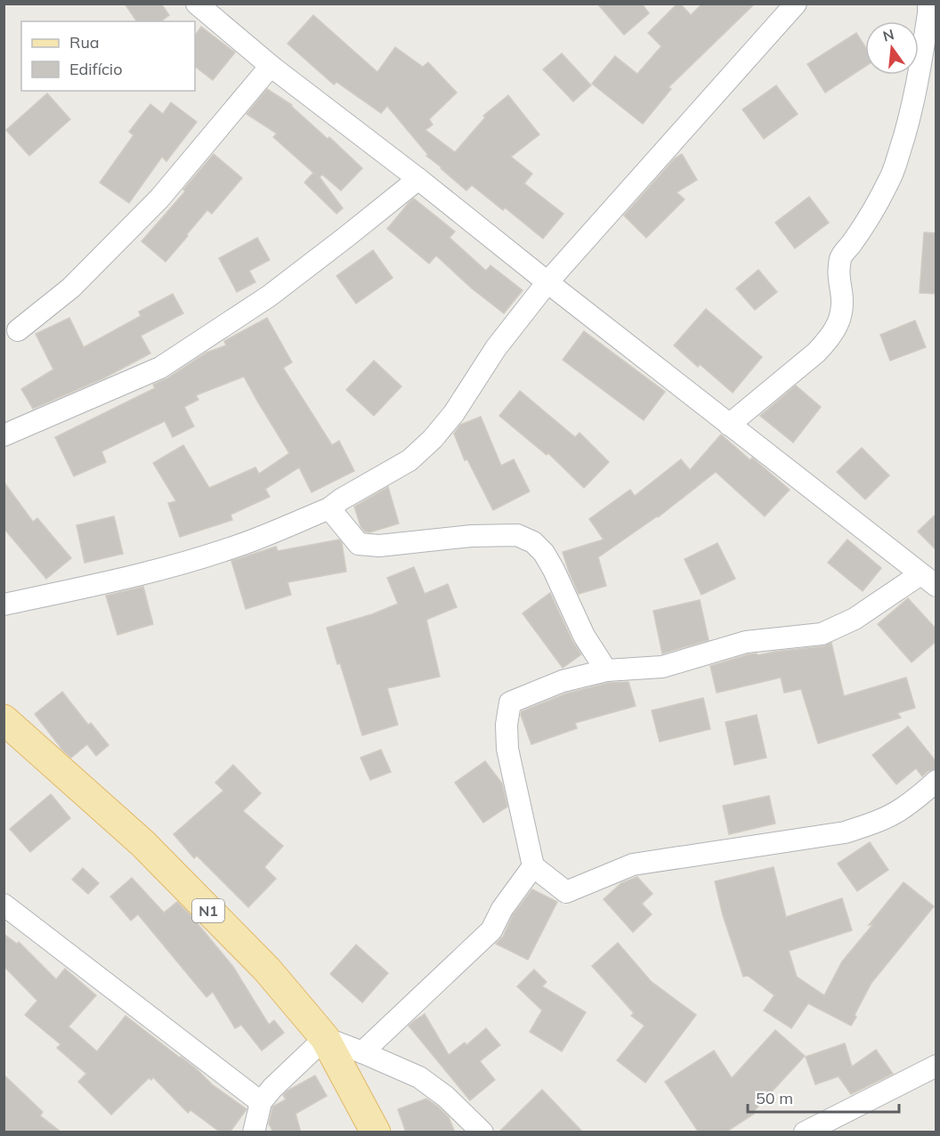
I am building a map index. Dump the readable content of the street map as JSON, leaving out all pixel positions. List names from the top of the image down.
{
  "streets": {
    "main road": ["N1"]
  },
  "legend": ["Rua", "Edifício"],
  "scale_bar": "50 m",
  "north": "top"
}
